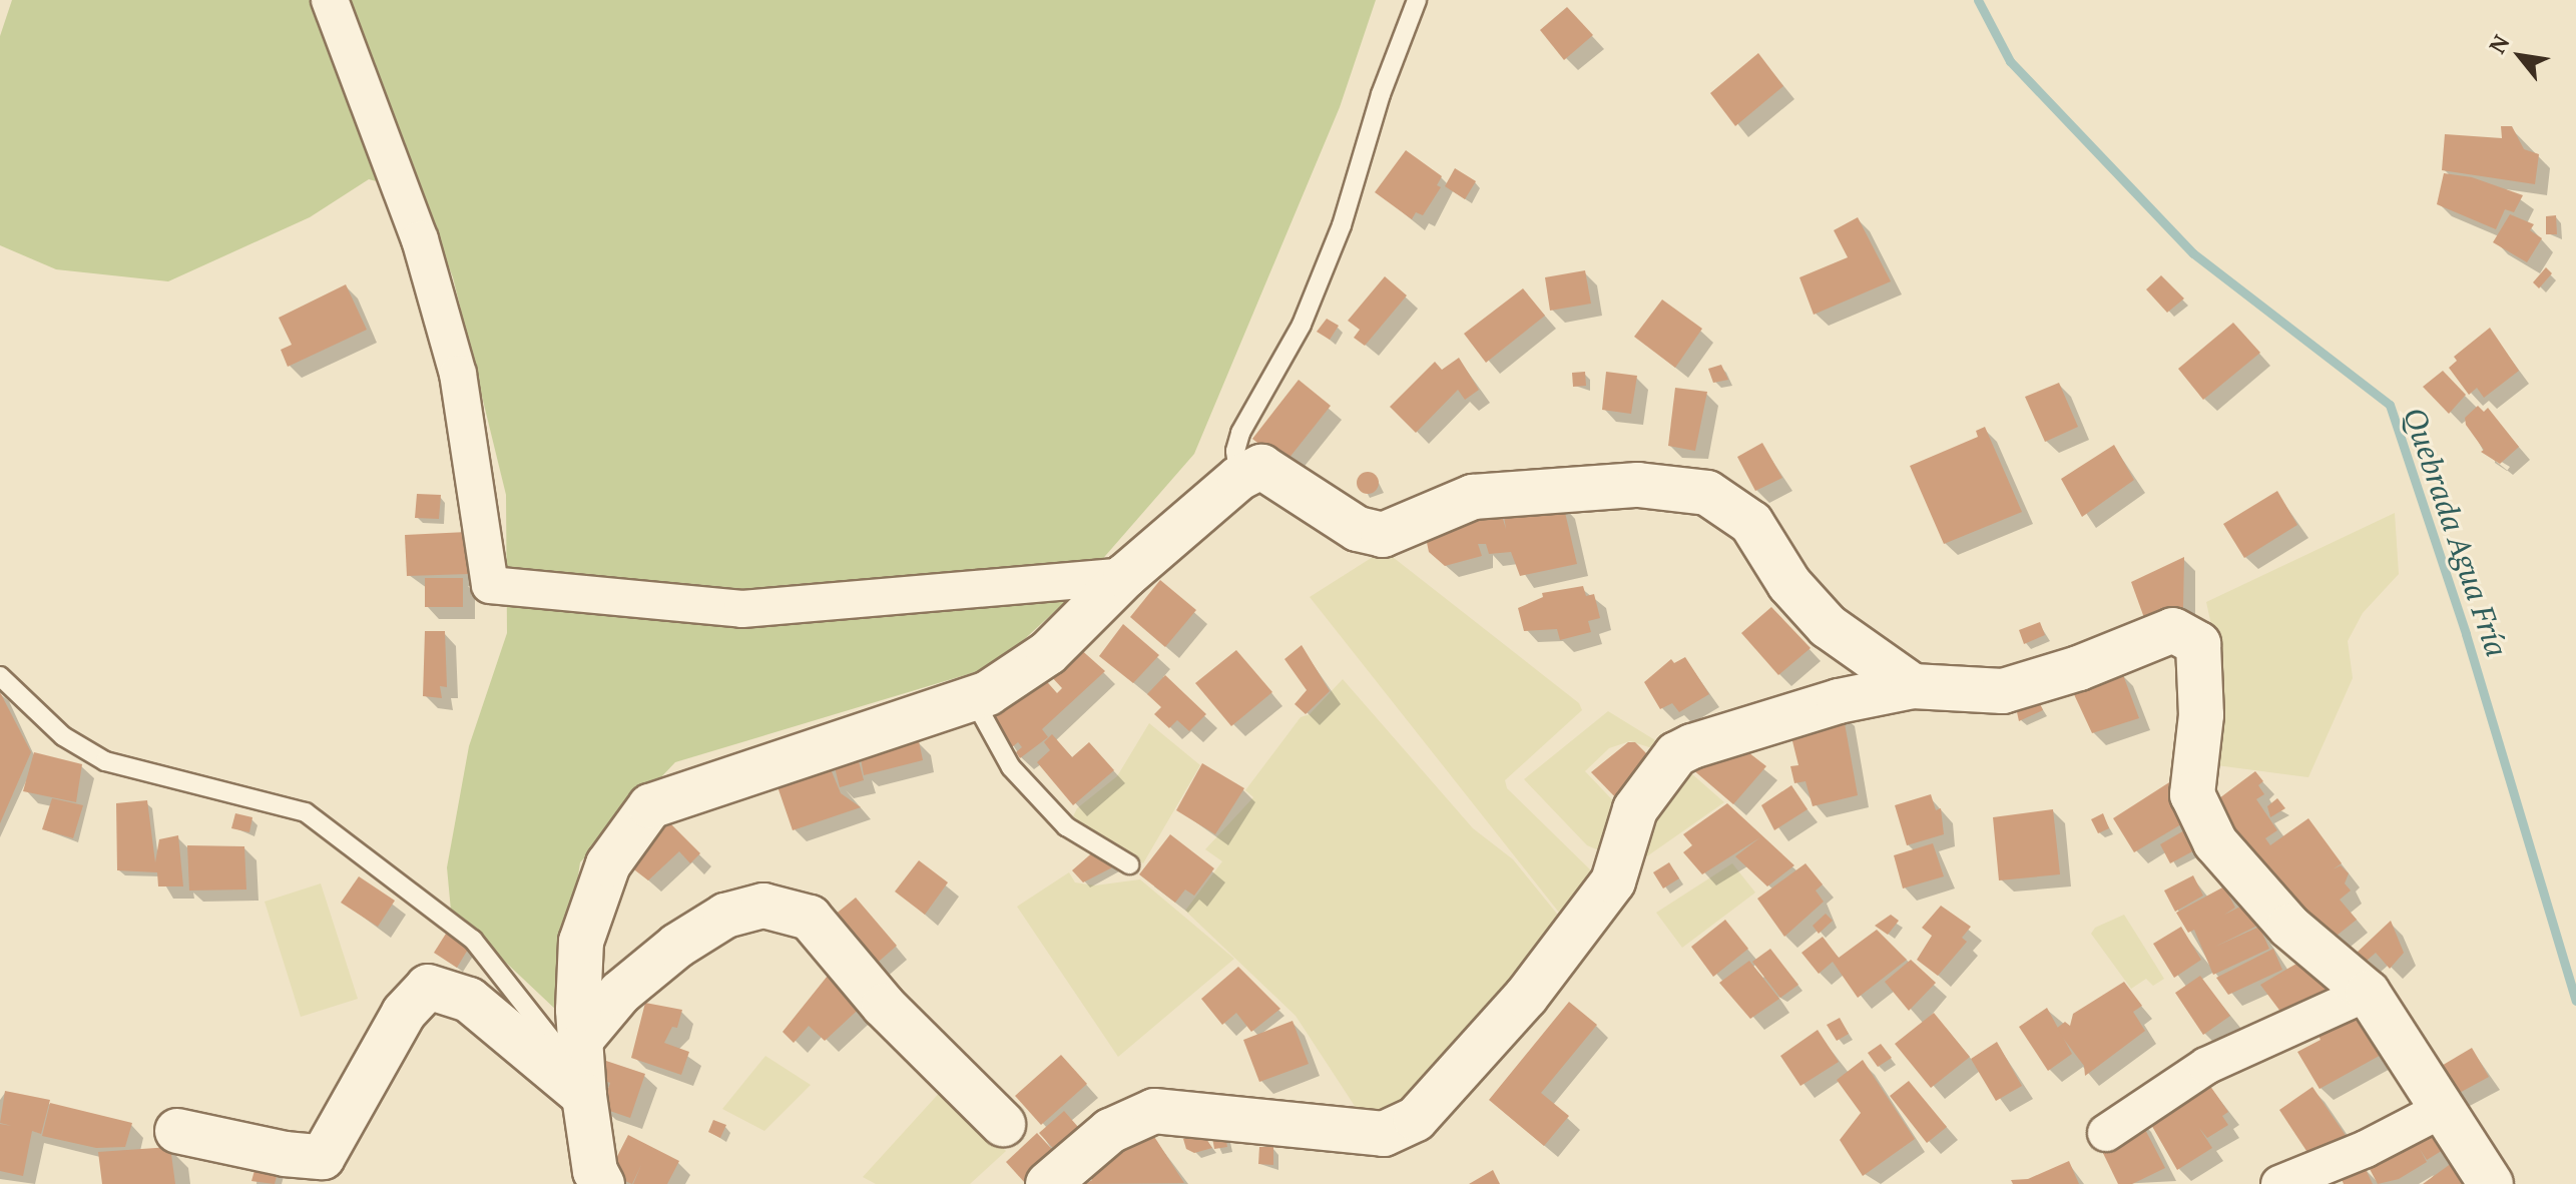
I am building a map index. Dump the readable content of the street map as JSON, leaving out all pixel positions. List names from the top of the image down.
{
  "water": ["Quebrada Agua Fría"],
  "north": "top left"
}
